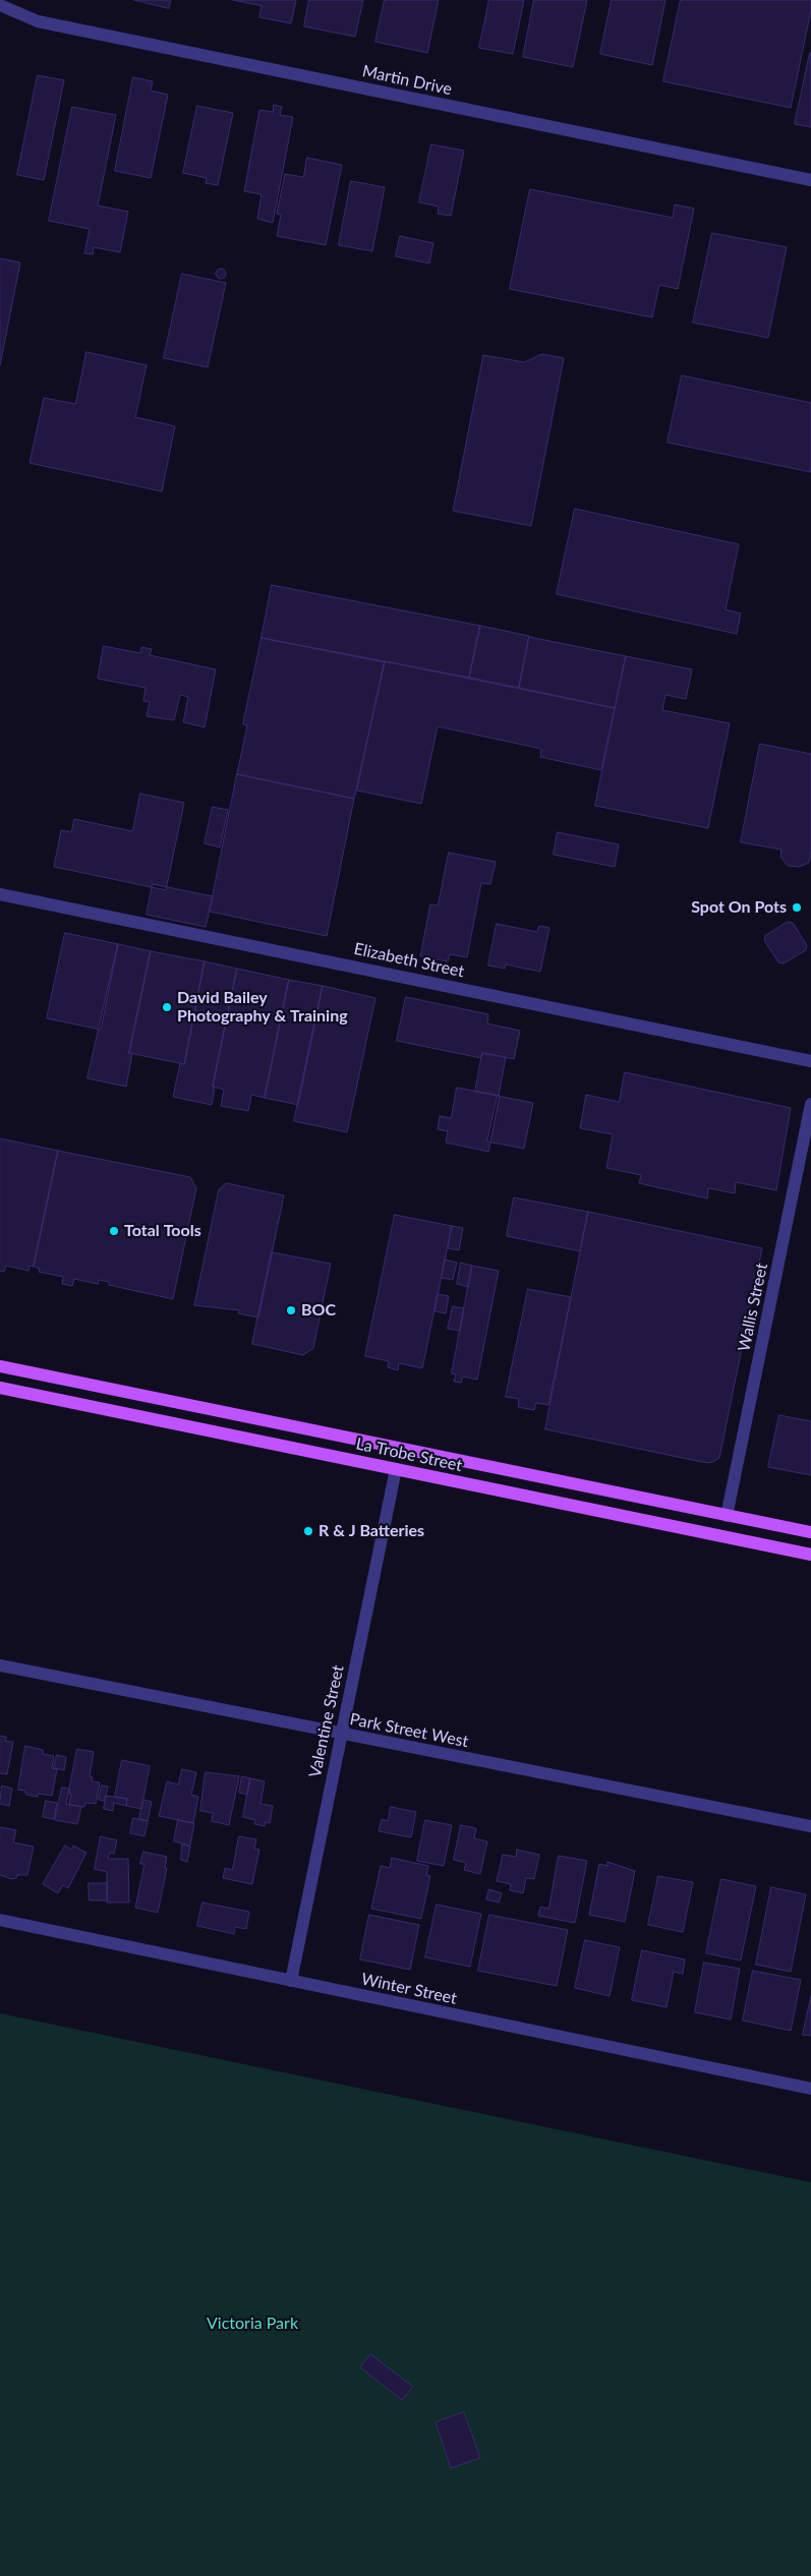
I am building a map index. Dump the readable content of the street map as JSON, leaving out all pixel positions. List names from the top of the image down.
{
  "streets": {
    "main road": ["La Trobe Street"],
    "street": [
      "Martin Drive",
      "Elizabeth Street",
      "Wallis Street",
      "Valentine Street",
      "Park Street West",
      "Winter Street"
    ]
  },
  "crossings": [
    ["Wallis Street", "La Trobe Street"],
    ["La Trobe Street", "Valentine Street"],
    ["Valentine Street", "Park Street West"],
    ["Valentine Street", "Winter Street"]
  ],
  "parks": ["Victoria Park"],
  "places": [
    "Spot On Pots",
    "David Bailey Photography & Training",
    "Total Tools",
    "BOC",
    "R & J Batteries"
  ]
}
